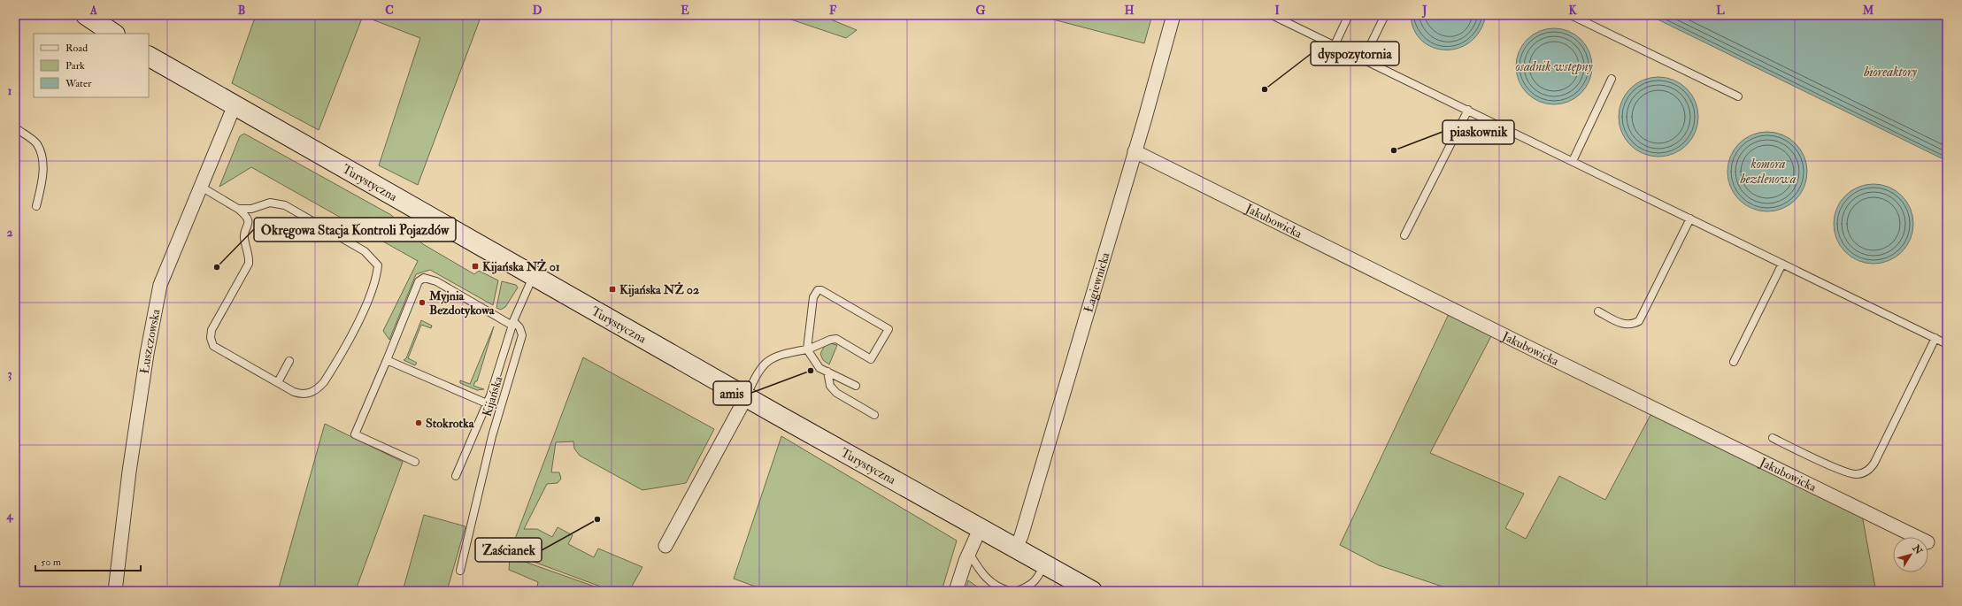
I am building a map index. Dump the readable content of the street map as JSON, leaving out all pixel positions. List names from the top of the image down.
{
  "streets": {
    "main road": ["Turystyczna"],
    "street": ["Jakubowicka", "Łagiewnicka", "Łuszczowska"],
    "lane": ["Kijańska"]
  },
  "crossings": [
    ["Turystyczna", "Łagiewnicka"],
    ["Turystyczna", "Łuszczowska"],
    ["Jakubowicka", "Łagiewnicka"]
  ],
  "water": ["osadnik wstępny", "bioreaktory", "komora beztlenowa"],
  "places": {
    "other": [
      "dyspozytornia",
      "piaskownik",
      "Okręgowa Stacja Kontroli Pojazdów",
      "Myjnia Bezdotykowa",
      "amis",
      "Stokrotka",
      "Zaścianek"
    ],
    "transit": ["Kijańska NŻ 01", "Kijańska NŻ 02"]
  },
  "legend": ["Road", "Park", "Water"],
  "scale_bar": "50 m",
  "north": "top right",
  "grid": {
    "columns": [
      "A",
      "B",
      "C",
      "D",
      "E",
      "F",
      "G",
      "H",
      "I",
      "J",
      "K",
      "L",
      "M"
    ],
    "rows": [
      "1",
      "2",
      "3",
      "4"
    ]
  }
}
